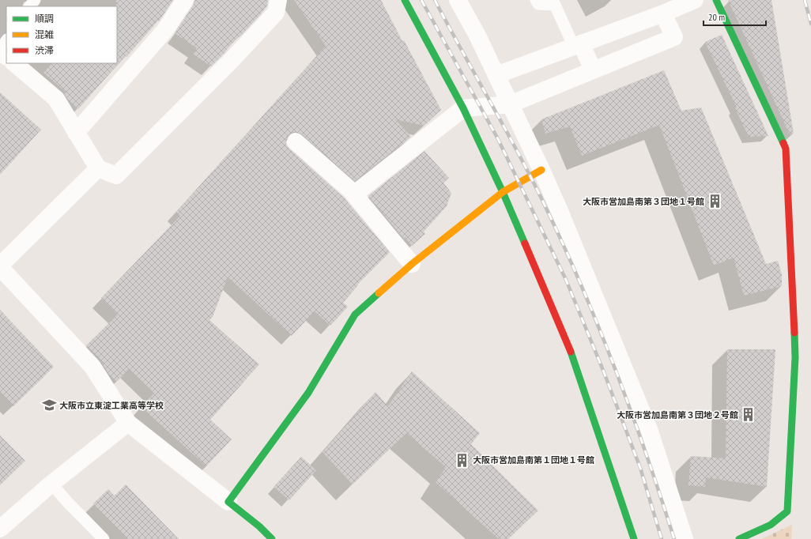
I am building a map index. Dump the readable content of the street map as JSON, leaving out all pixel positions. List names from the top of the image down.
{
  "places": {
    "building": ["大阪市営加島南第３団地１号館", "大阪市営加島南第３団地２号館", "大阪市営加島南第１団地１号館"],
    "school or university": ["大阪市立東淀工業高等学校"]
  },
  "legend": ["順調", "混雑", "渋滞"],
  "scale_bar": "20 m"
}
